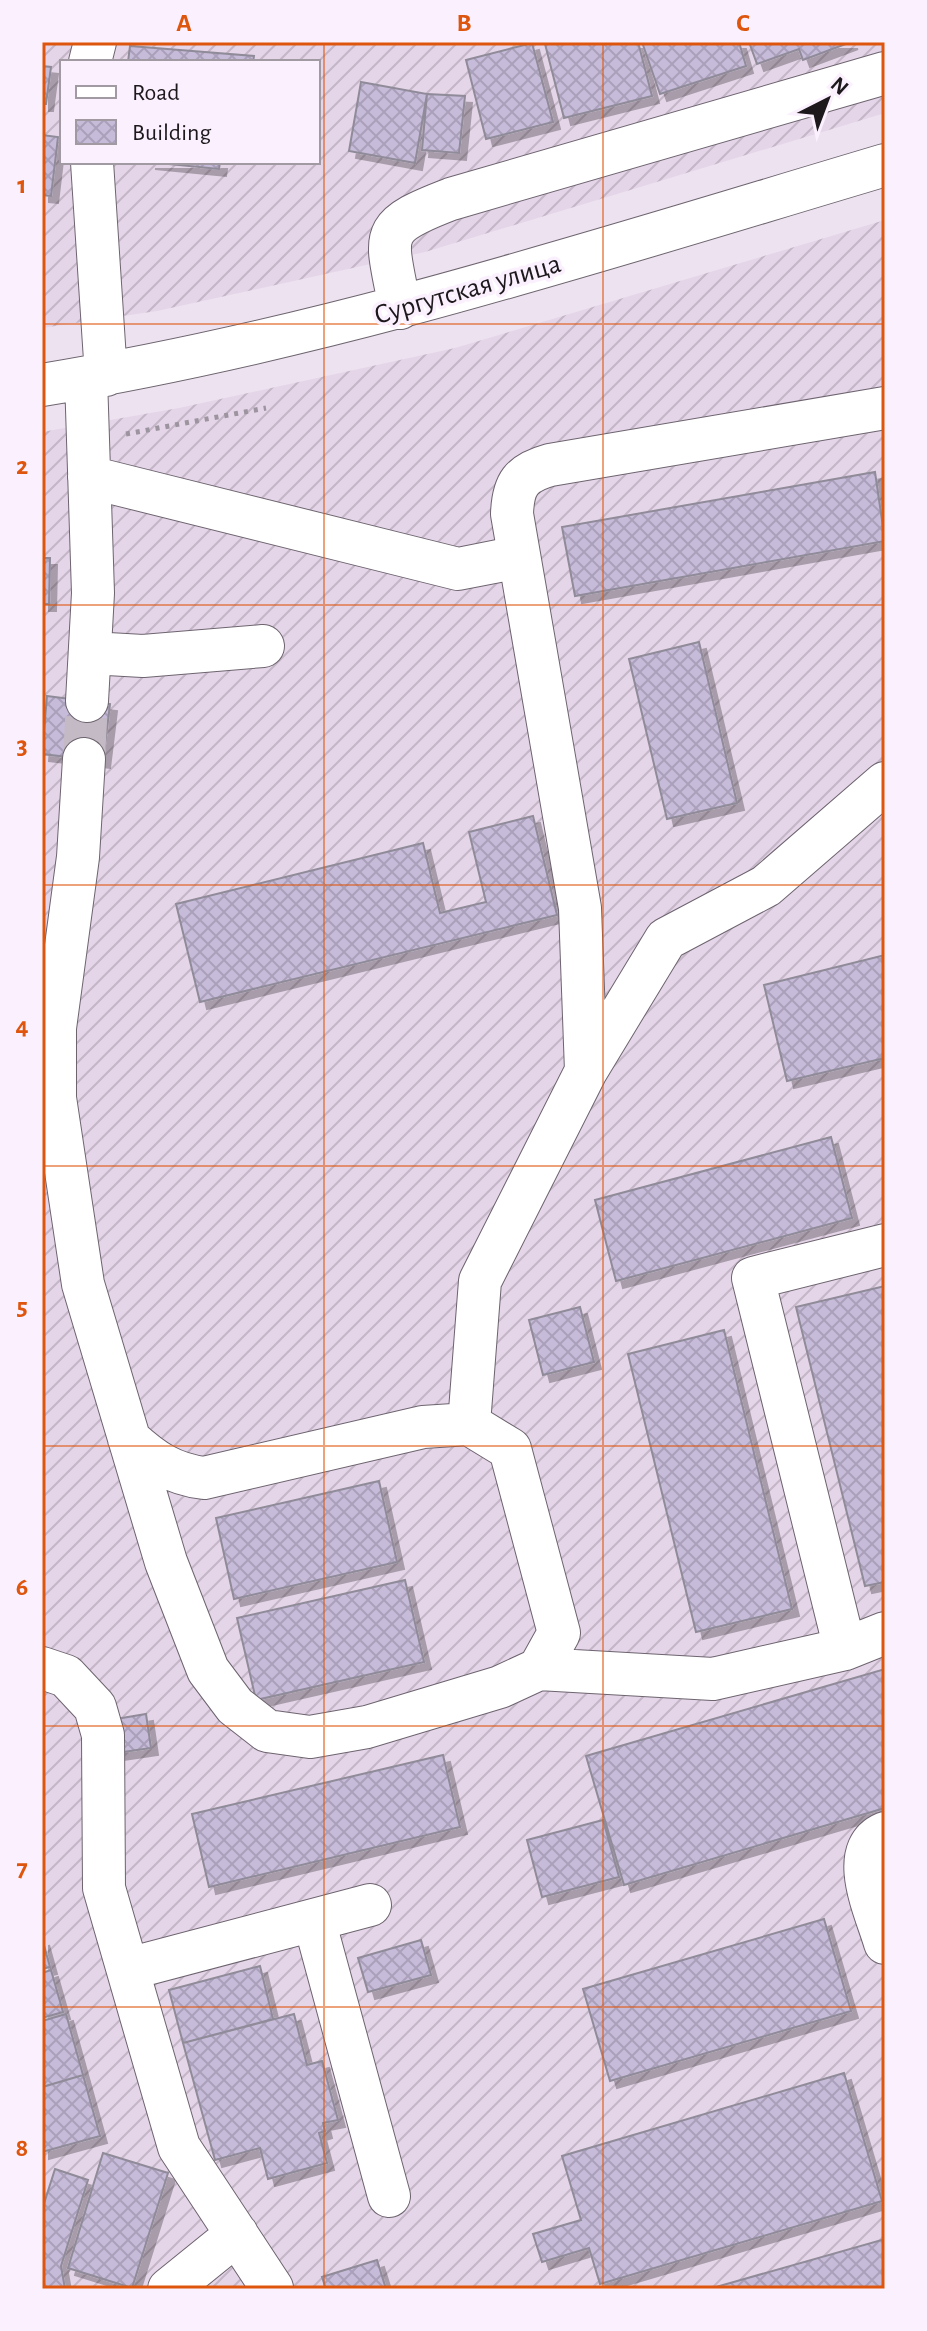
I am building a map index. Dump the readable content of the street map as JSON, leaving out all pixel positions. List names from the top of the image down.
{
  "streets": {
    "street": ["Сургутская улица"]
  },
  "legend": ["Road", "Building"],
  "north": "top right",
  "grid": {
    "columns": ["A", "B", "C"],
    "rows": [
      "1",
      "2",
      "3",
      "4",
      "5",
      "6",
      "7",
      "8"
    ]
  }
}
